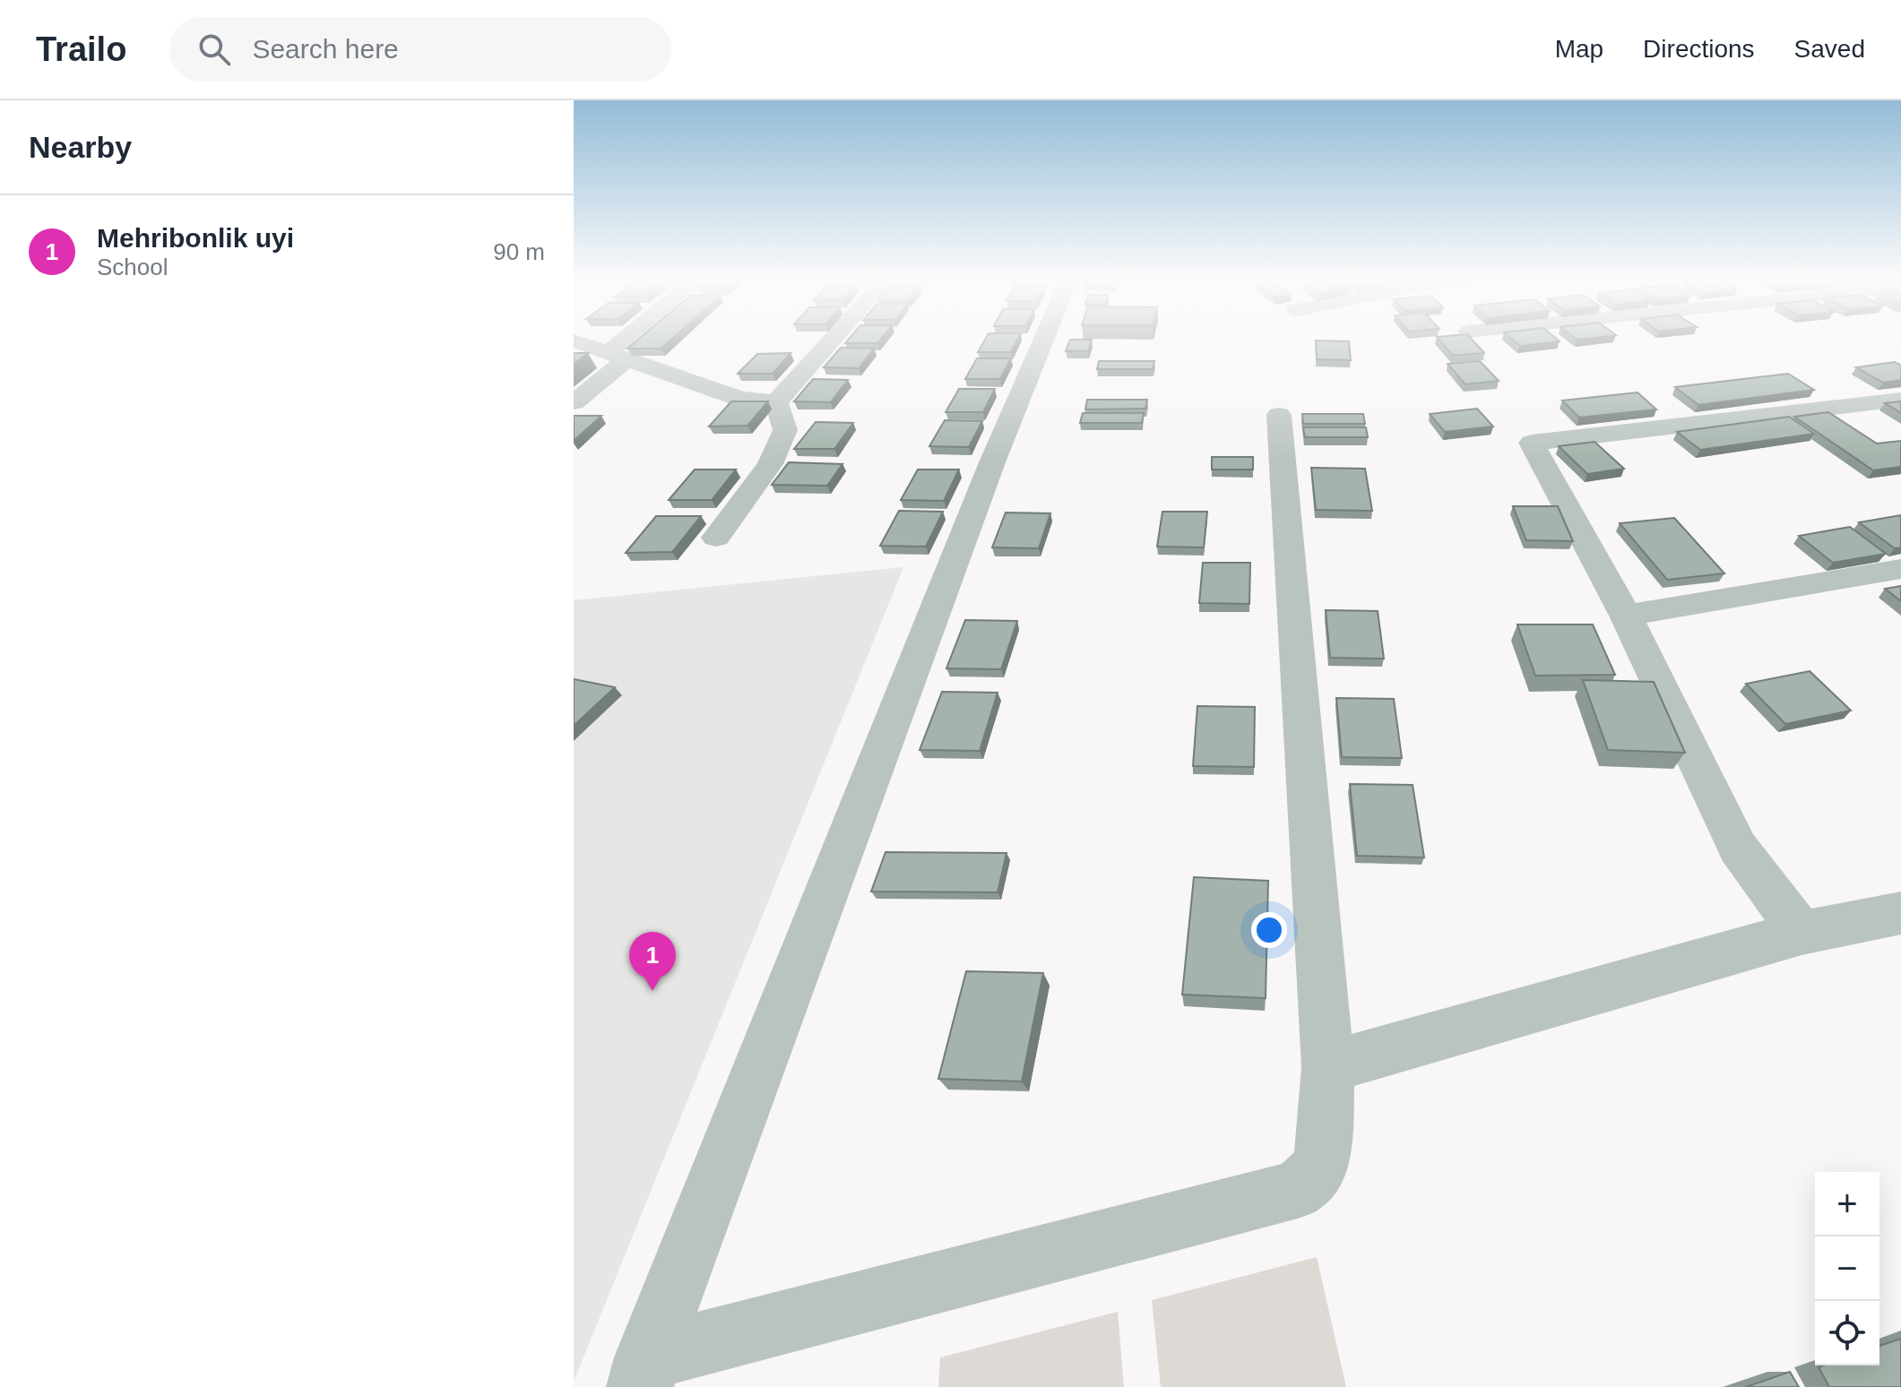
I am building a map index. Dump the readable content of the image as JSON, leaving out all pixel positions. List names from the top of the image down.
{
  "page": {
    "header": "Trailo",
    "search": "Search here",
    "nav": ["Map", "Directions", "Saved"],
    "heading": "Nearby",
    "list": [
      {
        "mark": "1",
        "name": "Mehribonlik uyi",
        "note": "School",
        "value": "90 m"
      }
    ],
    "pins": "1",
    "map_buttons": ["+", "−"]
  }
}
